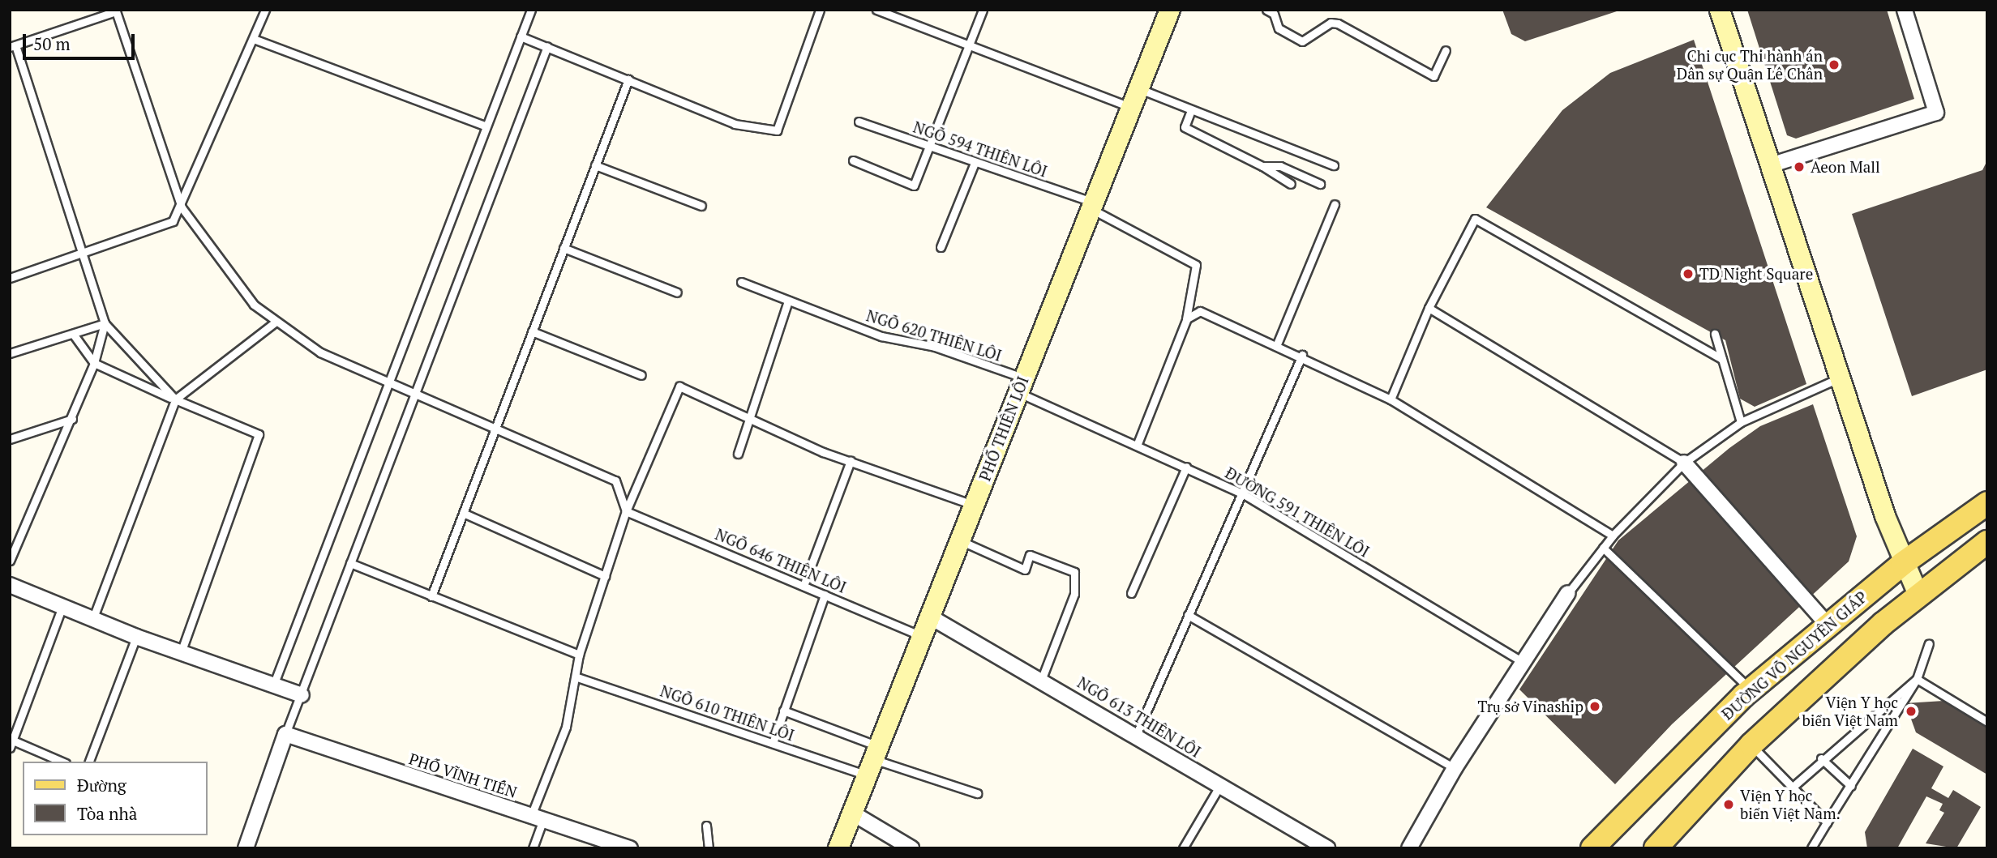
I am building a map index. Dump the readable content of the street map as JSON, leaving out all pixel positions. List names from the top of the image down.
{
  "streets": {
    "main road": ["PHỐ THIÊN LÔI", "ĐƯỜNG VÕ NGUYÊN GIÁP"],
    "street": ["NGÕ 613 THIÊN LÔI", "PHỐ VĨNH TIẾN"],
    "lane": [
      "NGÕ 594 THIÊN LÔI",
      "NGÕ 620 THIÊN LÔI",
      "ĐƯỜNG 591 THIÊN LÔI",
      "NGÕ 646 THIÊN LÔI",
      "NGÕ 610 THIÊN LÔI"
    ]
  },
  "crossings": [
    ["NGÕ 594 THIÊN LÔI", "PHỐ THIÊN LÔI"],
    ["NGÕ 620 THIÊN LÔI", "PHỐ THIÊN LÔI"],
    ["NGÕ 620 THIÊN LÔI", "ĐƯỜNG 591 THIÊN LÔI"],
    ["PHỐ THIÊN LÔI", "ĐƯỜNG 591 THIÊN LÔI"],
    ["PHỐ THIÊN LÔI", "NGÕ 646 THIÊN LÔI"],
    ["PHỐ THIÊN LÔI", "NGÕ 610 THIÊN LÔI"],
    ["PHỐ THIÊN LÔI", "NGÕ 613 THIÊN LÔI"]
  ],
  "places": [
    "Chi cục Thi hành án Dân sự Quận Lê Chân",
    "Aeon Mall",
    "TD Night Square",
    "Trụ sở Vinaship",
    "Viện Y học biển Việt Nam",
    "Viện Y học biển Việt Nam."
  ],
  "legend": ["Đường", "Tòa nhà"],
  "scale_bar": "50 m"
}
